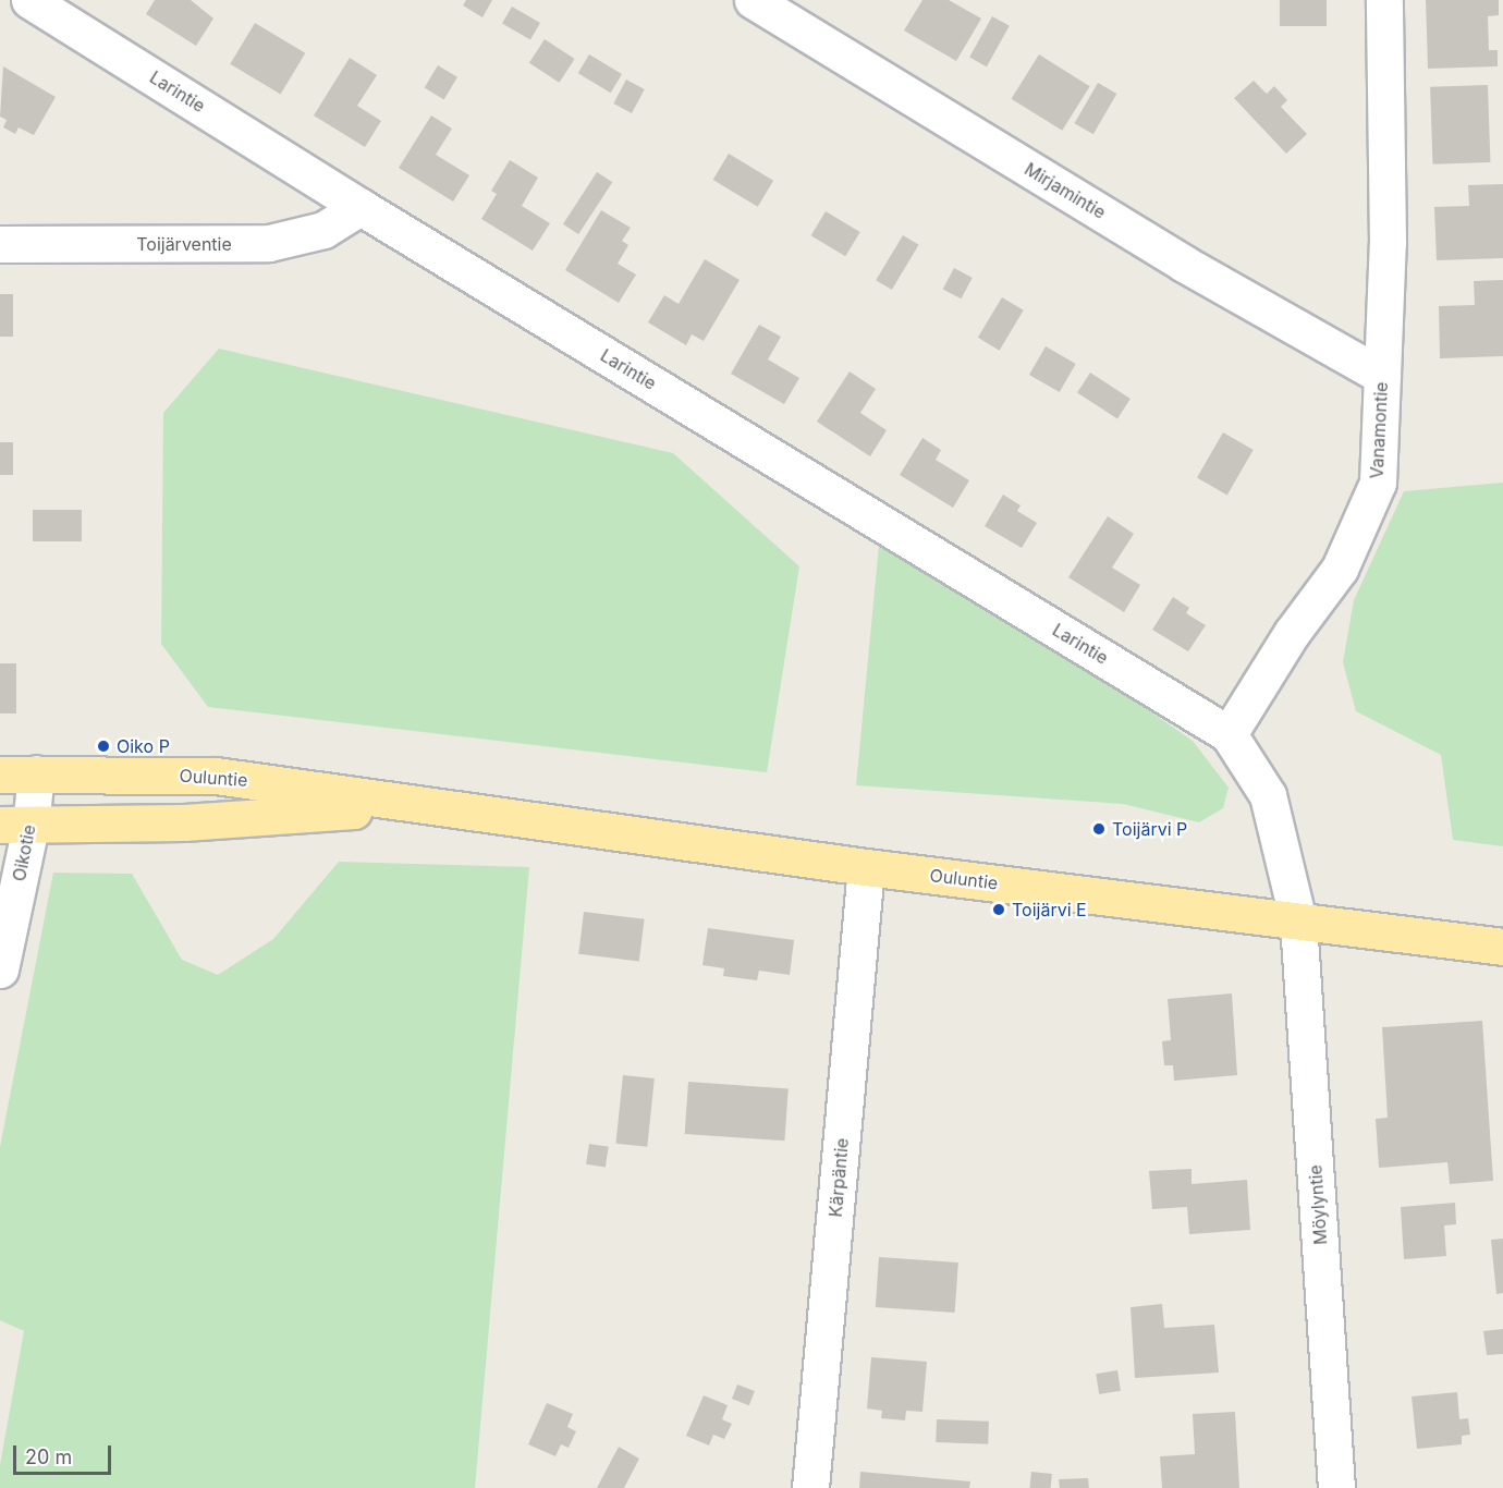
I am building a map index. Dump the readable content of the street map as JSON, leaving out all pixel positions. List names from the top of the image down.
{
  "streets": {
    "main road": ["Ouluntie"],
    "street": [
      "Larintie",
      "Mirjamintie",
      "Toijärventie",
      "Vanamontie",
      "Oikotie",
      "Kärpäntie",
      "Möylyntie"
    ]
  },
  "crossings": [
    ["Larintie", "Toijärventie"],
    ["Larintie", "Vanamontie"],
    ["Mirjamintie", "Vanamontie"],
    ["Ouluntie", "Oikotie"],
    ["Ouluntie", "Kärpäntie"],
    ["Ouluntie", "Möylyntie"]
  ],
  "places": ["Oiko P", "Toijärvi P", "Toijärvi E"],
  "scale_bar": "20 m"
}
